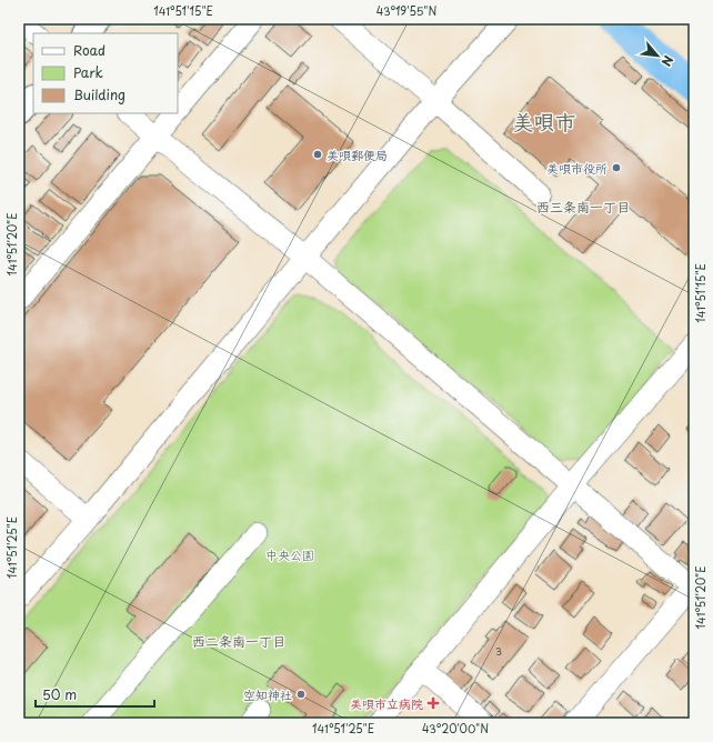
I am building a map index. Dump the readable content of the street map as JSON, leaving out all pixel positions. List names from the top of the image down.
{
  "districts": ["美唄市", "西三条南一丁目", "西二条南一丁目"],
  "parks": ["中央公園"],
  "places": {
    "other": ["美唄郵便局", "美唄市役所", "空知神社"],
    "health": ["美唄市立病院"]
  },
  "house_numbers": ["3"],
  "legend": ["Road", "Park", "Building"],
  "scale_bar": "50 m",
  "north": "bottom right",
  "coordinates": [
    "141°51'15\"E",
    "43°19'55\"N",
    "141°51'20\"E",
    "141°51'25\"E",
    "43°20'00\"N"
  ]
}
